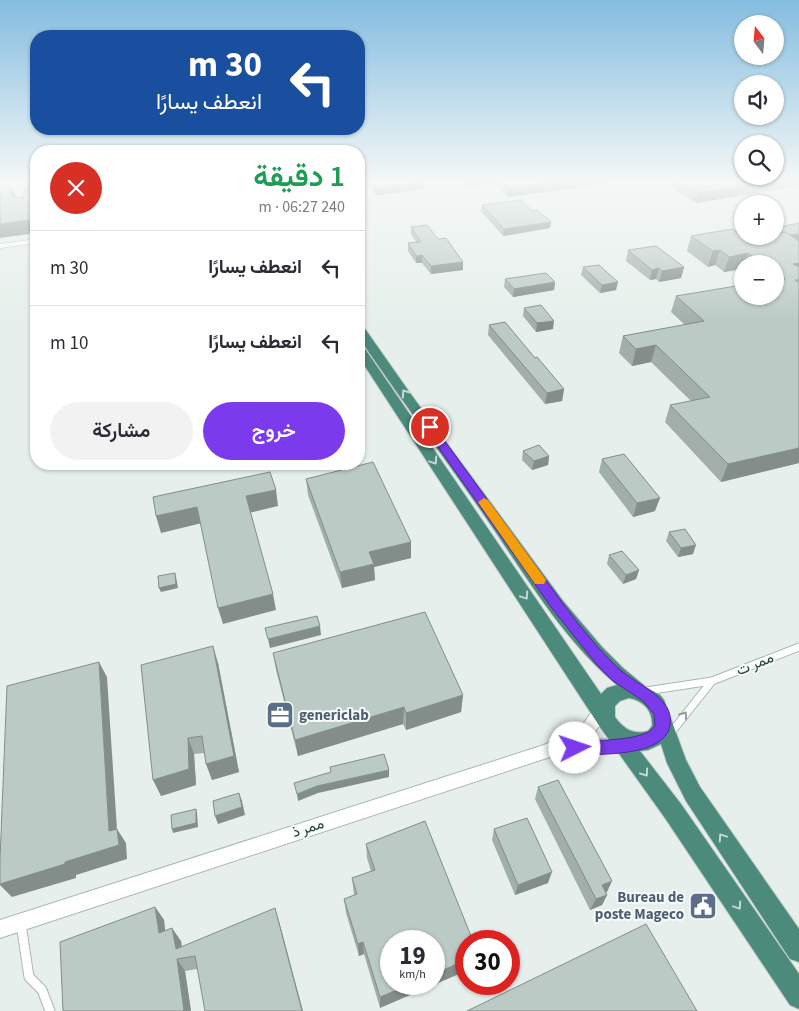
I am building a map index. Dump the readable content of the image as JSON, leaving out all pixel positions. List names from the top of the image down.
{
  "streets": {
    "street": ["ممر ذ"],
    "lane": ["ممر ت"]
  },
  "places": {
    "office": ["genericlab"],
    "public building": ["Bureau de poste Mageco"]
  },
  "north": "top",
  "page": {
    "map_buttons": ["+", "−"],
    "turn": ["30 m", "انعطف يسارًا"],
    "heading": ["1 دقيقة", "240 m · 06:27"],
    "list": [
      {
        "name": "انعطف يسارًا",
        "value": "30 m"
      },
      {
        "name": "انعطف يسارًا",
        "value": "10 m"
      }
    ],
    "buttons": ["خروج", "مشاركة"],
    "speed": "19 km/h",
    "limit": "30"
  }
}
